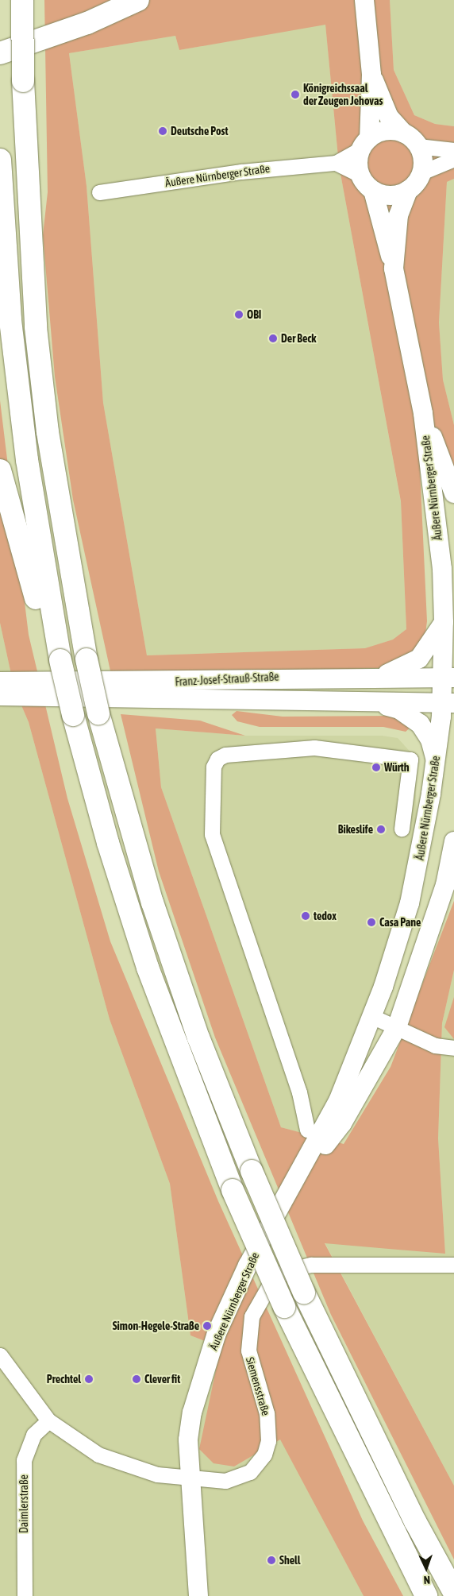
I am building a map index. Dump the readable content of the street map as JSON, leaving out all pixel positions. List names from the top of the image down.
{
  "streets": {
    "main road": ["Äußere Nürnberger Straße", "Franz-Josef-Strauß-Straße"],
    "street": ["Siemensstraße", "Daimlerstraße"]
  },
  "crossings": [
    ["Äußere Nürnberger Straße", "Franz-Josef-Strauß-Straße"],
    ["Äußere Nürnberger Straße", "Siemensstraße"]
  ],
  "places": [
    "Königreichssaal der Zeugen Jehovas",
    "Deutsche Post",
    "OBI",
    "Der Beck",
    "Würth",
    "Bikeslife",
    "tedox",
    "Casa Pane",
    "Simon-Hegele-Straße",
    "Prechtel",
    "Clever fit",
    "Shell"
  ],
  "north": "bottom"
}
